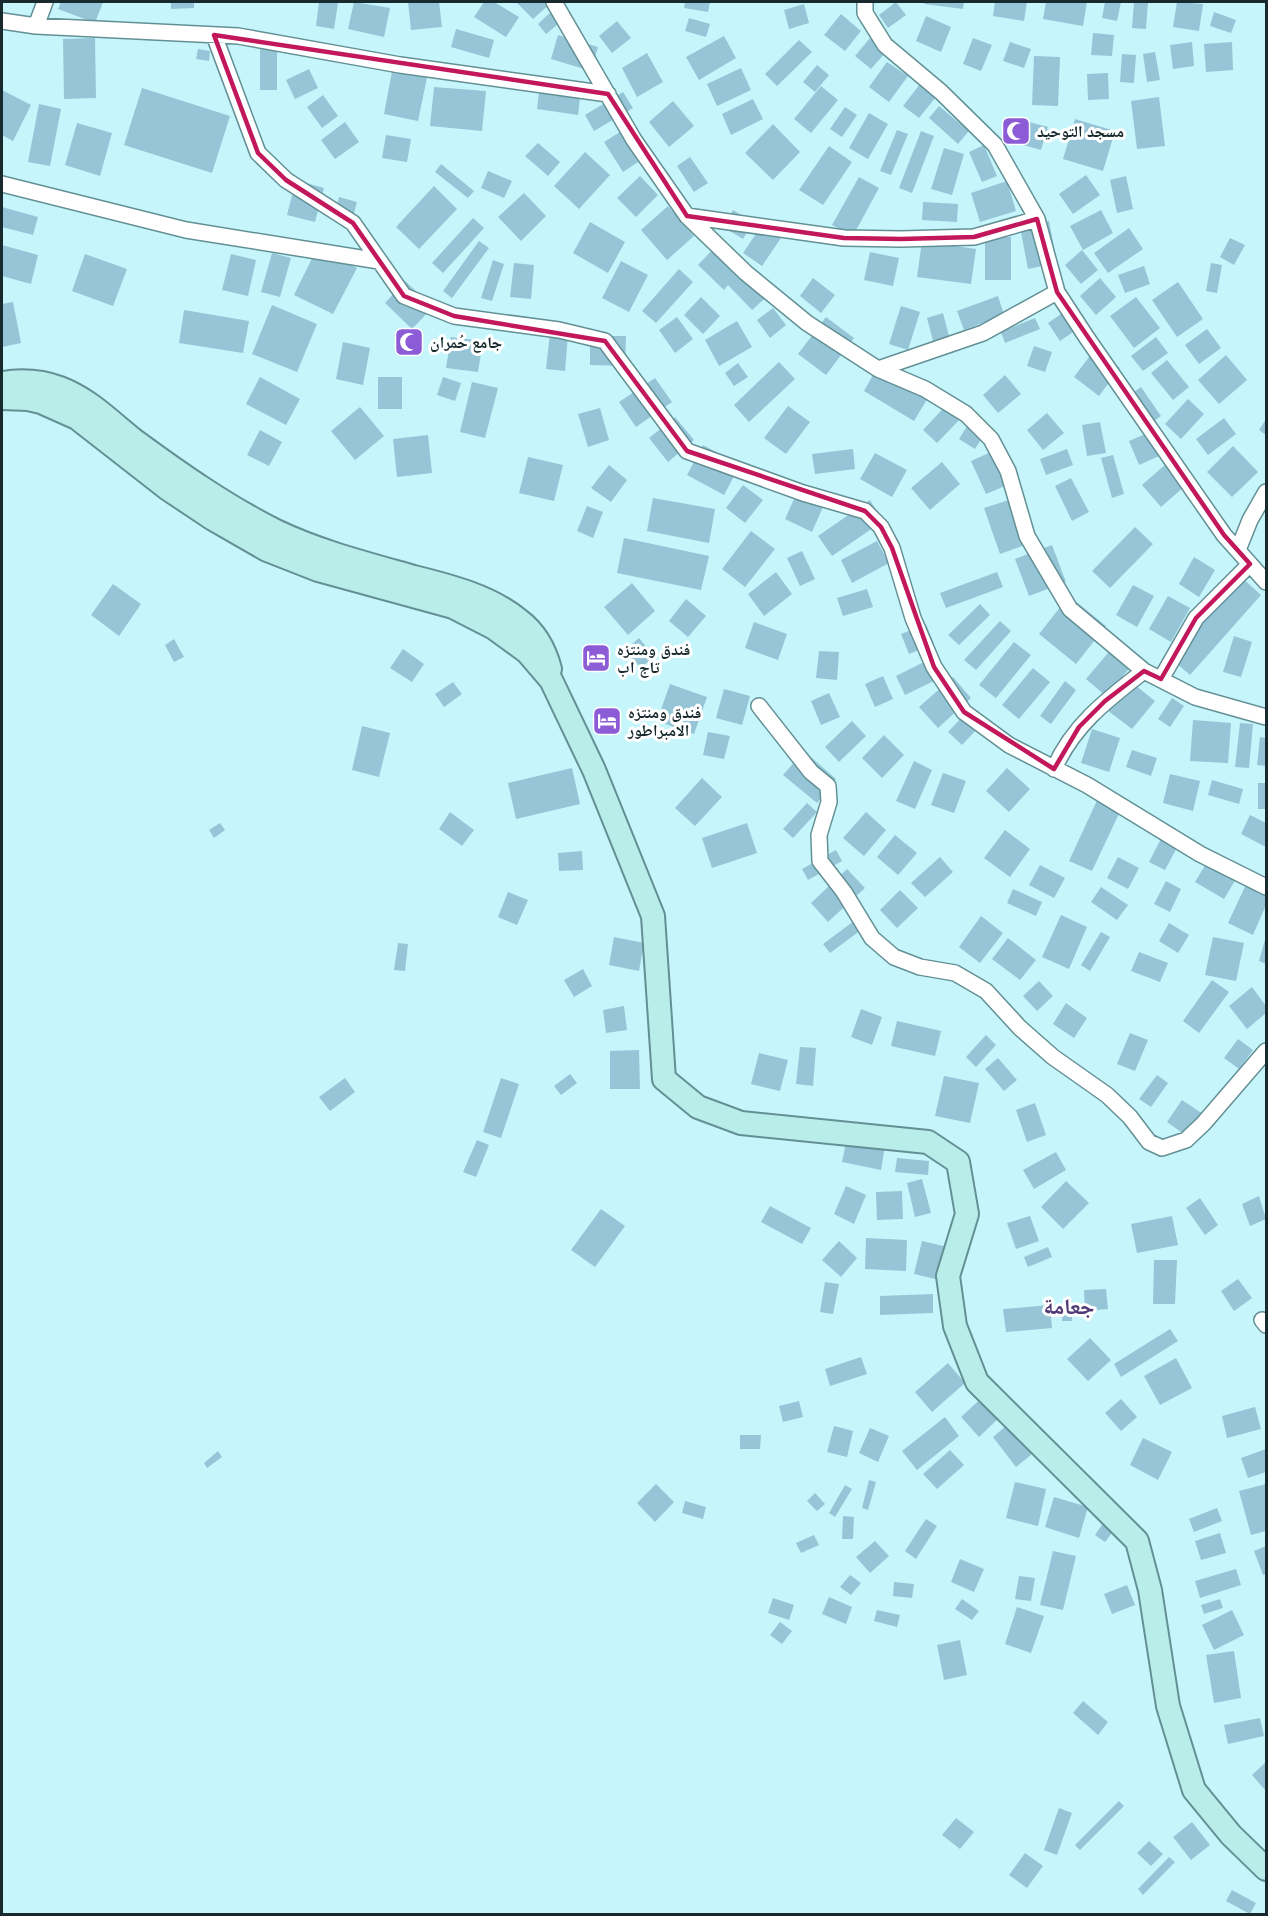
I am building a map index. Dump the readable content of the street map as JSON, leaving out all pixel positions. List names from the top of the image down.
{
  "districts": ["جعامة"],
  "places": {
    "mosque": ["مسجد التوحيد", "جامع حُمران"],
    "hotel": ["فندق ومنتزه تاج اب", "فندق ومنتزه الامبراطور"]
  }
}
